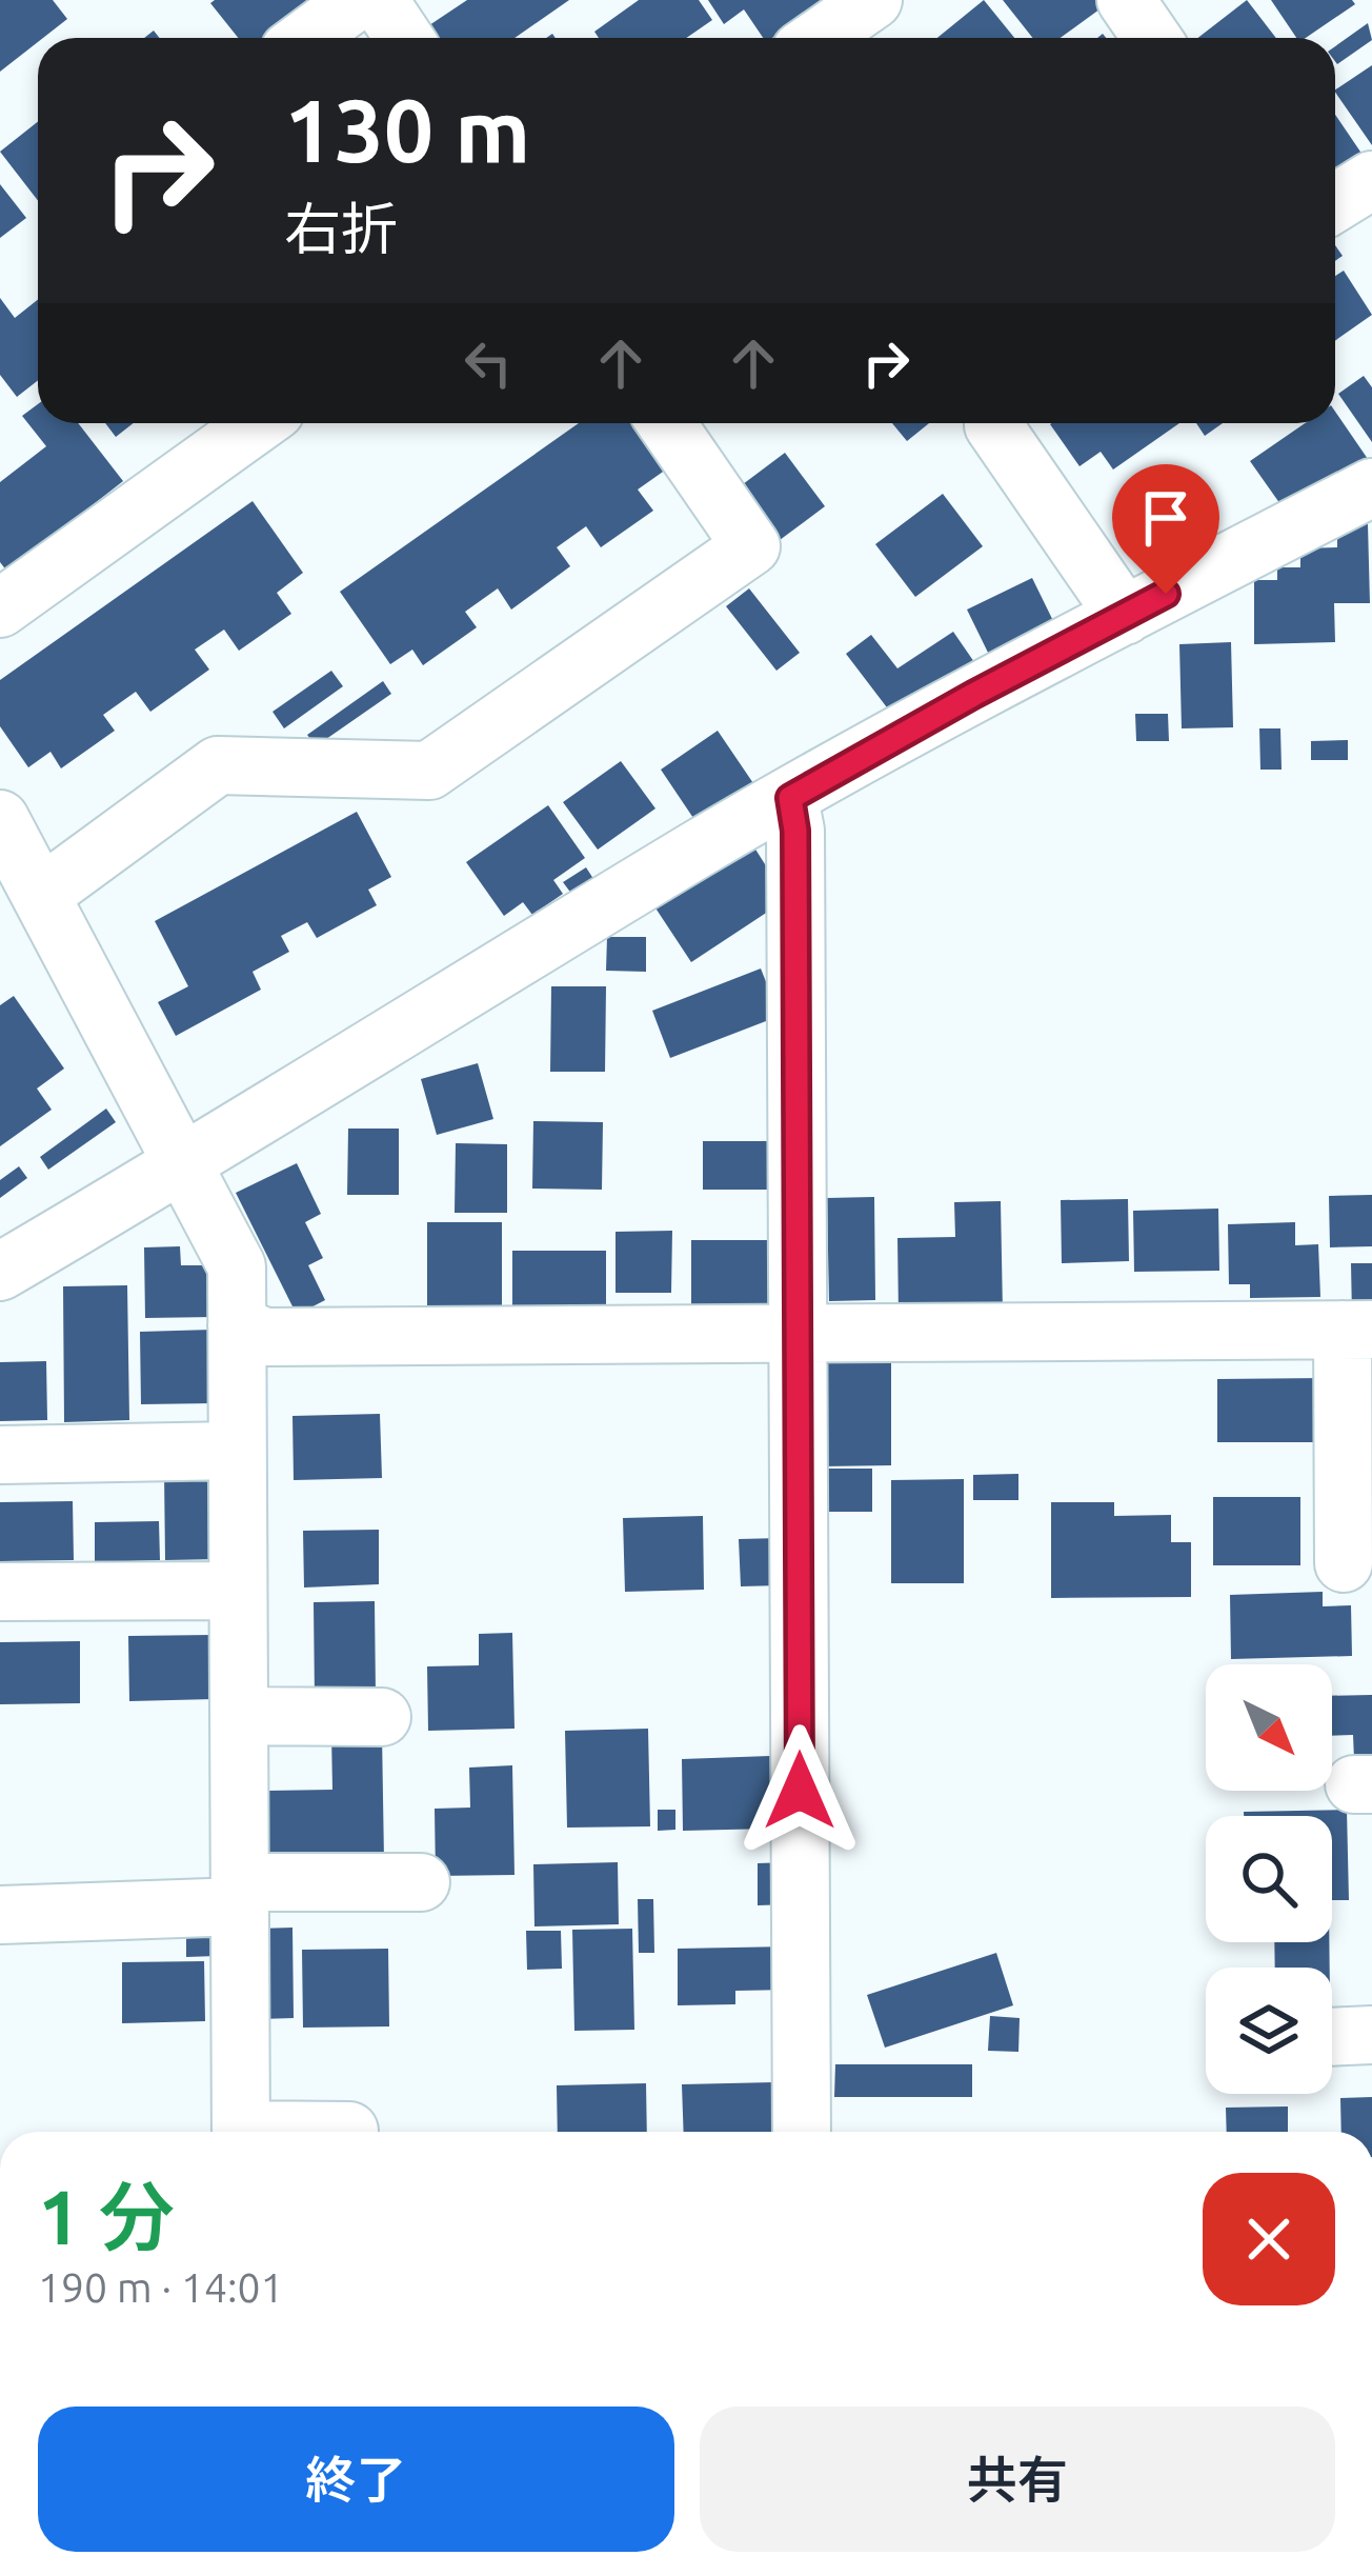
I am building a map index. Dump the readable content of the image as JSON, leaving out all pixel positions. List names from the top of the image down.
{
  "north": "bottom right",
  "page": {
    "turn": ["130 m", "右折"],
    "heading": ["1 分", "190 m · 14:01"],
    "buttons": ["終了", "共有"]
  }
}
